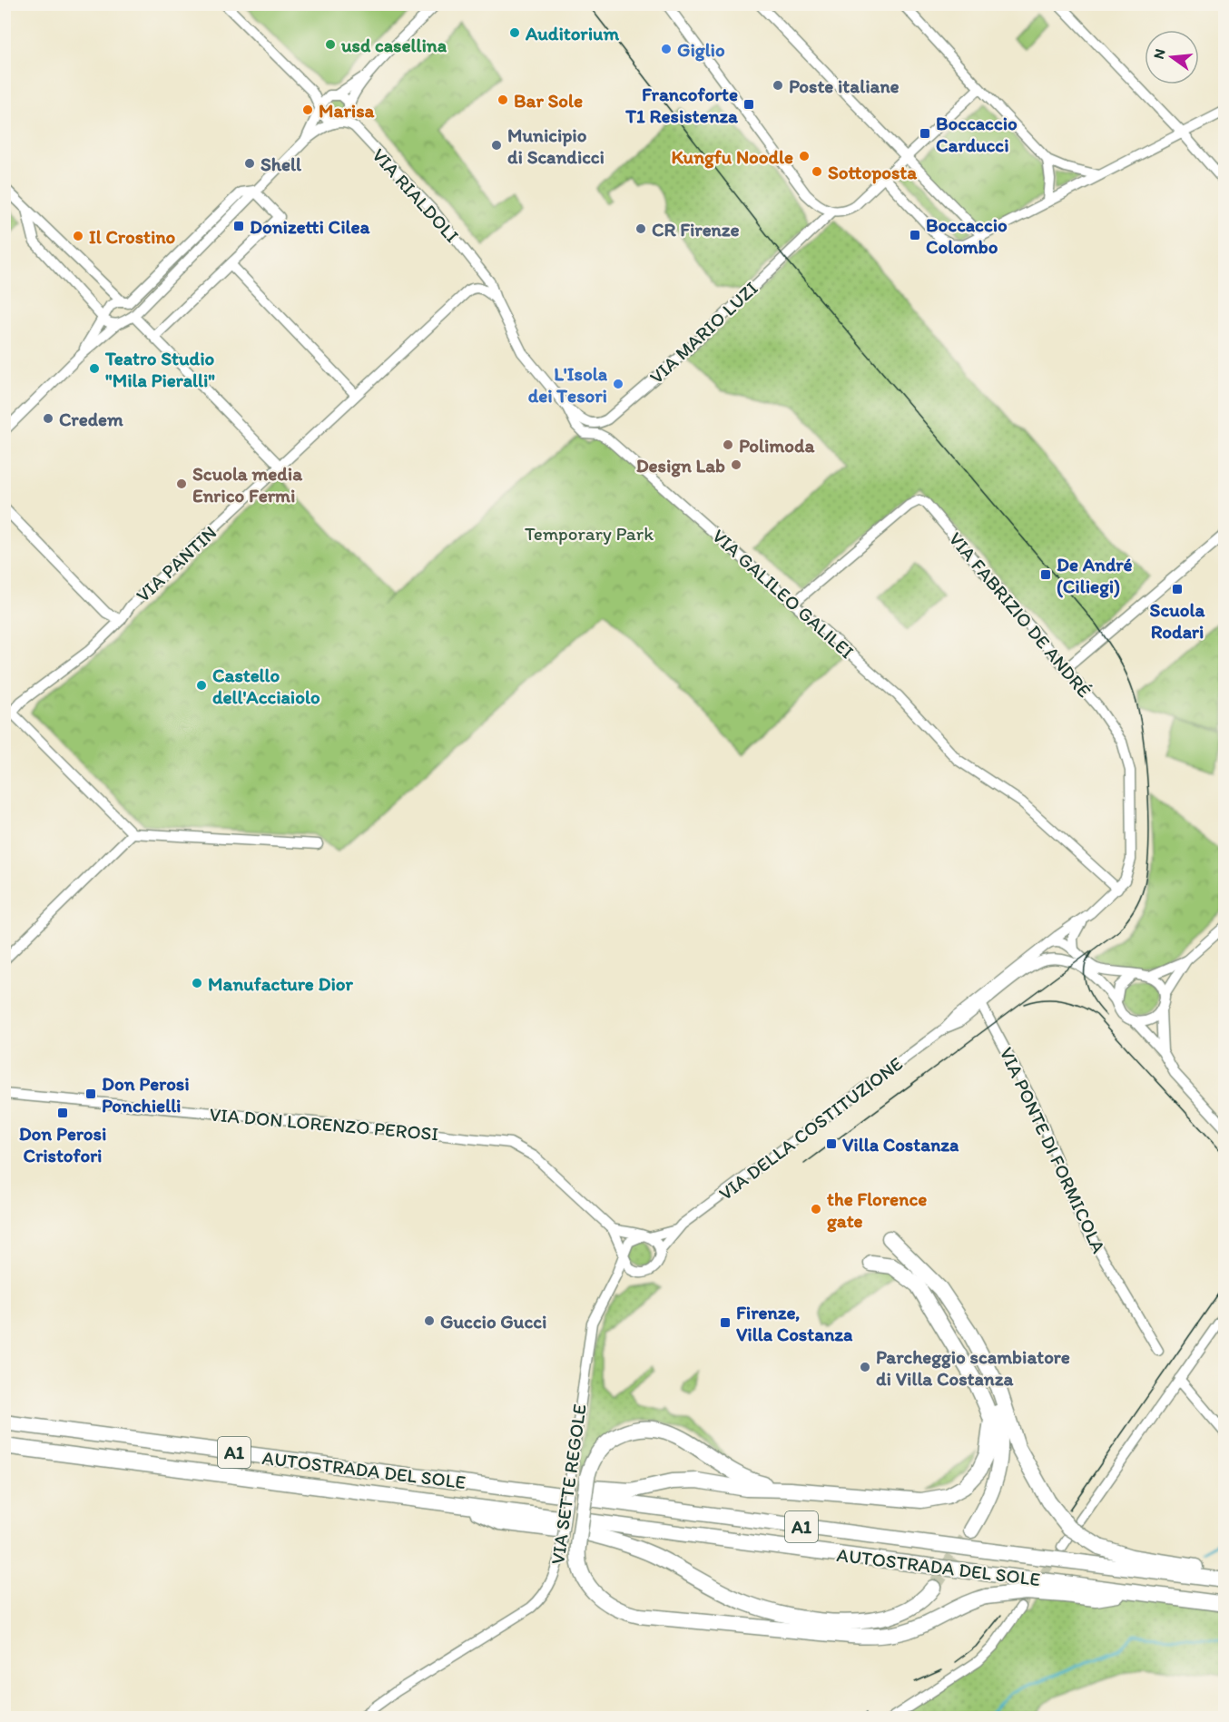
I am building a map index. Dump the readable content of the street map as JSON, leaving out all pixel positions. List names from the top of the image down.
{
  "streets": {
    "highway": ["A1", "AUTOSTRADA DEL SOLE"],
    "street": [
      "VIA RIALDOLI",
      "VIA MARIO LUZI",
      "VIA PANTIN",
      "VIA GALILEO GALILEI",
      "VIA FABRIZIO DE ANDRÉ",
      "VIA DON LORENZO PEROSI",
      "VIA DELLA COSTITUZIONE",
      "VIA PONTE DI FORMICOLA",
      "VIA SETTE REGOLE"
    ]
  },
  "crossings": [
    ["VIA RIALDOLI", "VIA GALILEO GALILEI"],
    ["VIA MARIO LUZI", "VIA GALILEO GALILEI"],
    ["VIA PANTIN", "VIA GALILEO GALILEI"],
    ["VIA GALILEO GALILEI", "VIA FABRIZIO DE ANDRÉ"],
    ["VIA GALILEO GALILEI", "VIA DELLA COSTITUZIONE"],
    ["VIA FABRIZIO DE ANDRÉ", "VIA DELLA COSTITUZIONE"],
    ["VIA DON LORENZO PEROSI", "VIA DELLA COSTITUZIONE"],
    ["VIA DON LORENZO PEROSI", "VIA SETTE REGOLE"],
    ["VIA DELLA COSTITUZIONE", "VIA PONTE DI FORMICOLA"],
    ["VIA DELLA COSTITUZIONE", "VIA SETTE REGOLE"],
    ["AUTOSTRADA DEL SOLE", "VIA SETTE REGOLE"]
  ],
  "parks": ["Temporary Park"],
  "places": {
    "other": [
      "Auditorium",
      "usd casellina",
      "Giglio",
      "Poste italiane",
      "Bar Sole",
      "Marisa",
      "Municipio di Scandicci",
      "Kungfu Noodle",
      "Shell",
      "Sottoposta",
      "CR Firenze",
      "Il Crostino",
      "Teatro Studio \"Mila Pieralli\"",
      "L'Isola dei Tesori",
      "Credem",
      "Polimoda",
      "Design Lab",
      "Scuola media Enrico Fermi",
      "Castello dell'Acciaiolo",
      "Manufacture Dior",
      "the Florence gate",
      "Guccio Gucci",
      "Parcheggio scambiatore di Villa Costanza"
    ],
    "transit": [
      "Francoforte T1 Resistenza",
      "Boccaccio Carducci",
      "Donizetti Cilea",
      "Boccaccio Colombo",
      "De André (Ciliegi)",
      "Scuola Rodari",
      "Don Perosi Ponchielli",
      "Don Perosi Cristofori",
      "Villa Costanza",
      "Firenze, Villa Costanza"
    ]
  },
  "north": "left"
}
